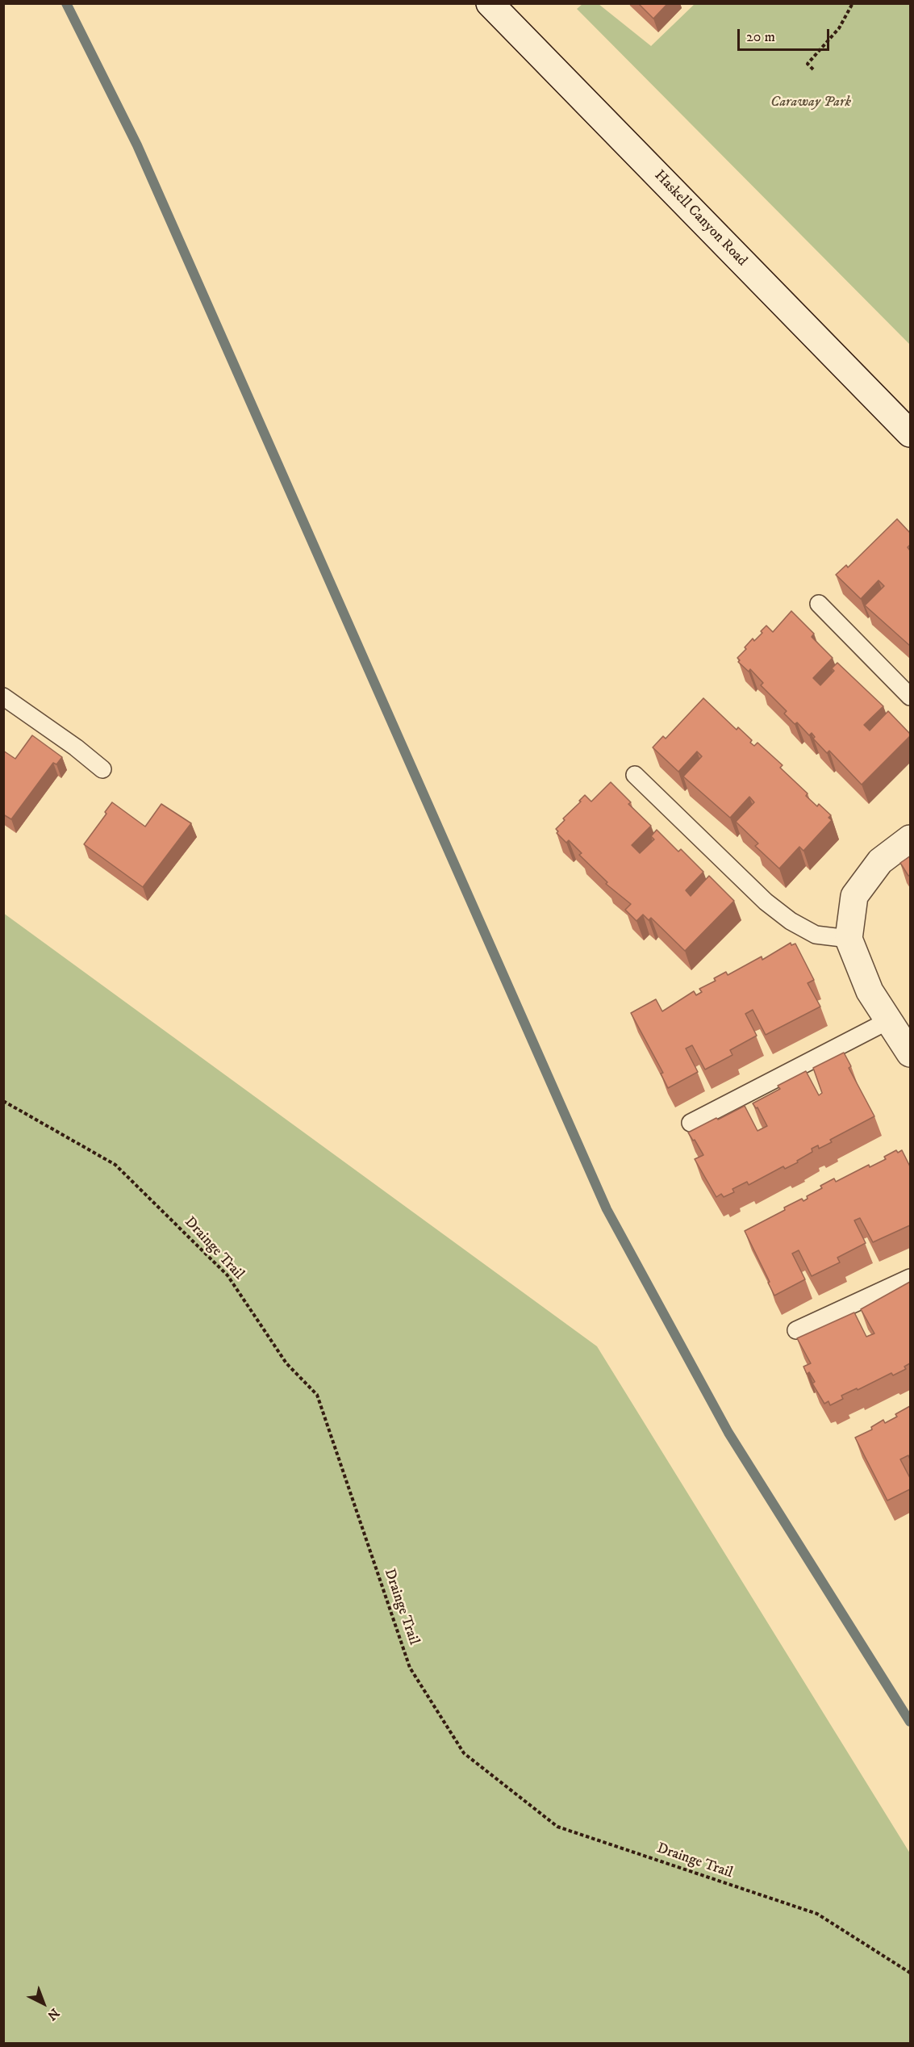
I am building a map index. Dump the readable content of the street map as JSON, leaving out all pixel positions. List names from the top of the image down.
{
  "streets": {
    "main road": ["Haskell Canyon Road"],
    "path": ["Drainge Trail"]
  },
  "parks": ["Caraway Park"],
  "scale_bar": "20 m",
  "north": "bottom right"
}
